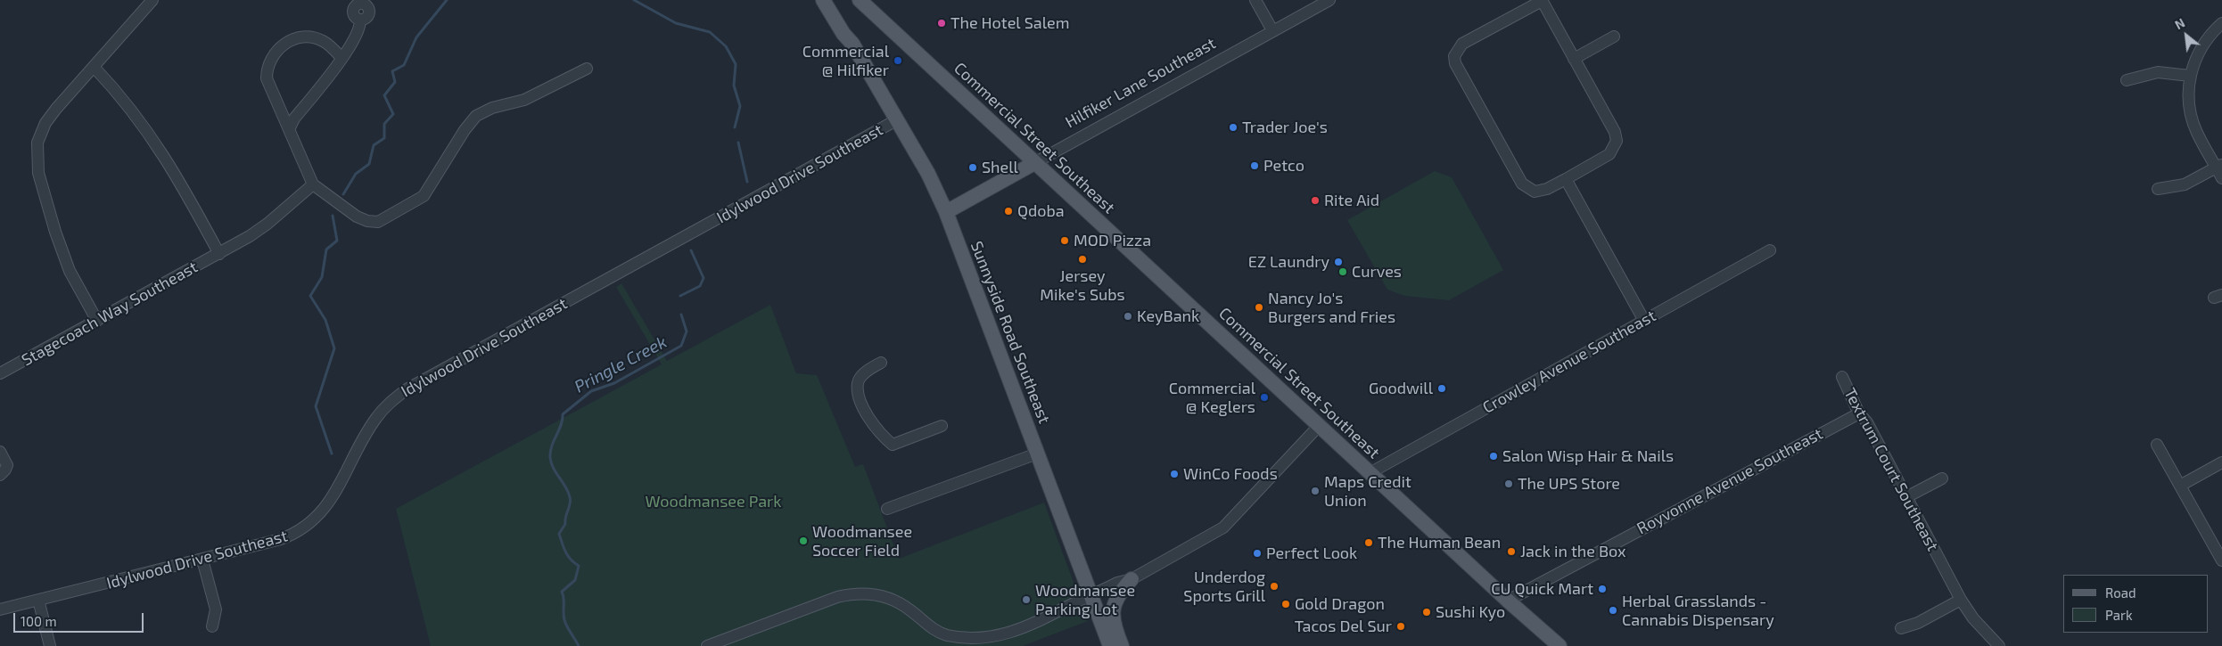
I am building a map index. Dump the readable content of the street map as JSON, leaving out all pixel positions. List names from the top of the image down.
{
  "streets": {
    "main road": ["Hilfiker Lane Southeast", "Commercial Street Southeast", "Sunnyside Road Southeast"],
    "street": [
      "Idylwood Drive Southeast",
      "Stagecoach Way Southeast",
      "Crowley Avenue Southeast",
      "Textrum Court Southeast",
      "Royvonne Avenue Southeast"
    ]
  },
  "crossings": [
    ["Hilfiker Lane Southeast", "Commercial Street Southeast"],
    ["Hilfiker Lane Southeast", "Sunnyside Road Southeast"],
    ["Commercial Street Southeast", "Crowley Avenue Southeast"],
    ["Commercial Street Southeast", "Royvonne Avenue Southeast"],
    ["Idylwood Drive Southeast", "Sunnyside Road Southeast"],
    ["Textrum Court Southeast", "Royvonne Avenue Southeast"]
  ],
  "water": ["Pringle Creek"],
  "parks": ["Woodmansee Park"],
  "places": [
    "The Hotel Salem",
    "Commercial @ Hilfiker",
    "Trader Joe's",
    "Petco",
    "Shell",
    "Rite Aid",
    "Qdoba",
    "MOD Pizza",
    "Jersey Mike's Subs",
    "EZ Laundry",
    "Curves",
    "Nancy Jo's Burgers and Fries",
    "KeyBank",
    "Goodwill",
    "Commercial @ Keglers",
    "Salon Wisp Hair & Nails",
    "WinCo Foods",
    "The UPS Store",
    "Maps Credit Union",
    "Woodmansee Soccer Field",
    "The Human Bean",
    "Jack in the Box",
    "Perfect Look",
    "Underdog Sports Grill",
    "CU Quick Mart",
    "Woodmansee Parking Lot",
    "Gold Dragon",
    "Herbal Grasslands - Cannabis Dispensary",
    "Sushi Kyo",
    "Tacos Del Sur"
  ],
  "legend": ["Road", "Park"],
  "scale_bar": "100 m",
  "north": "top left"
}
